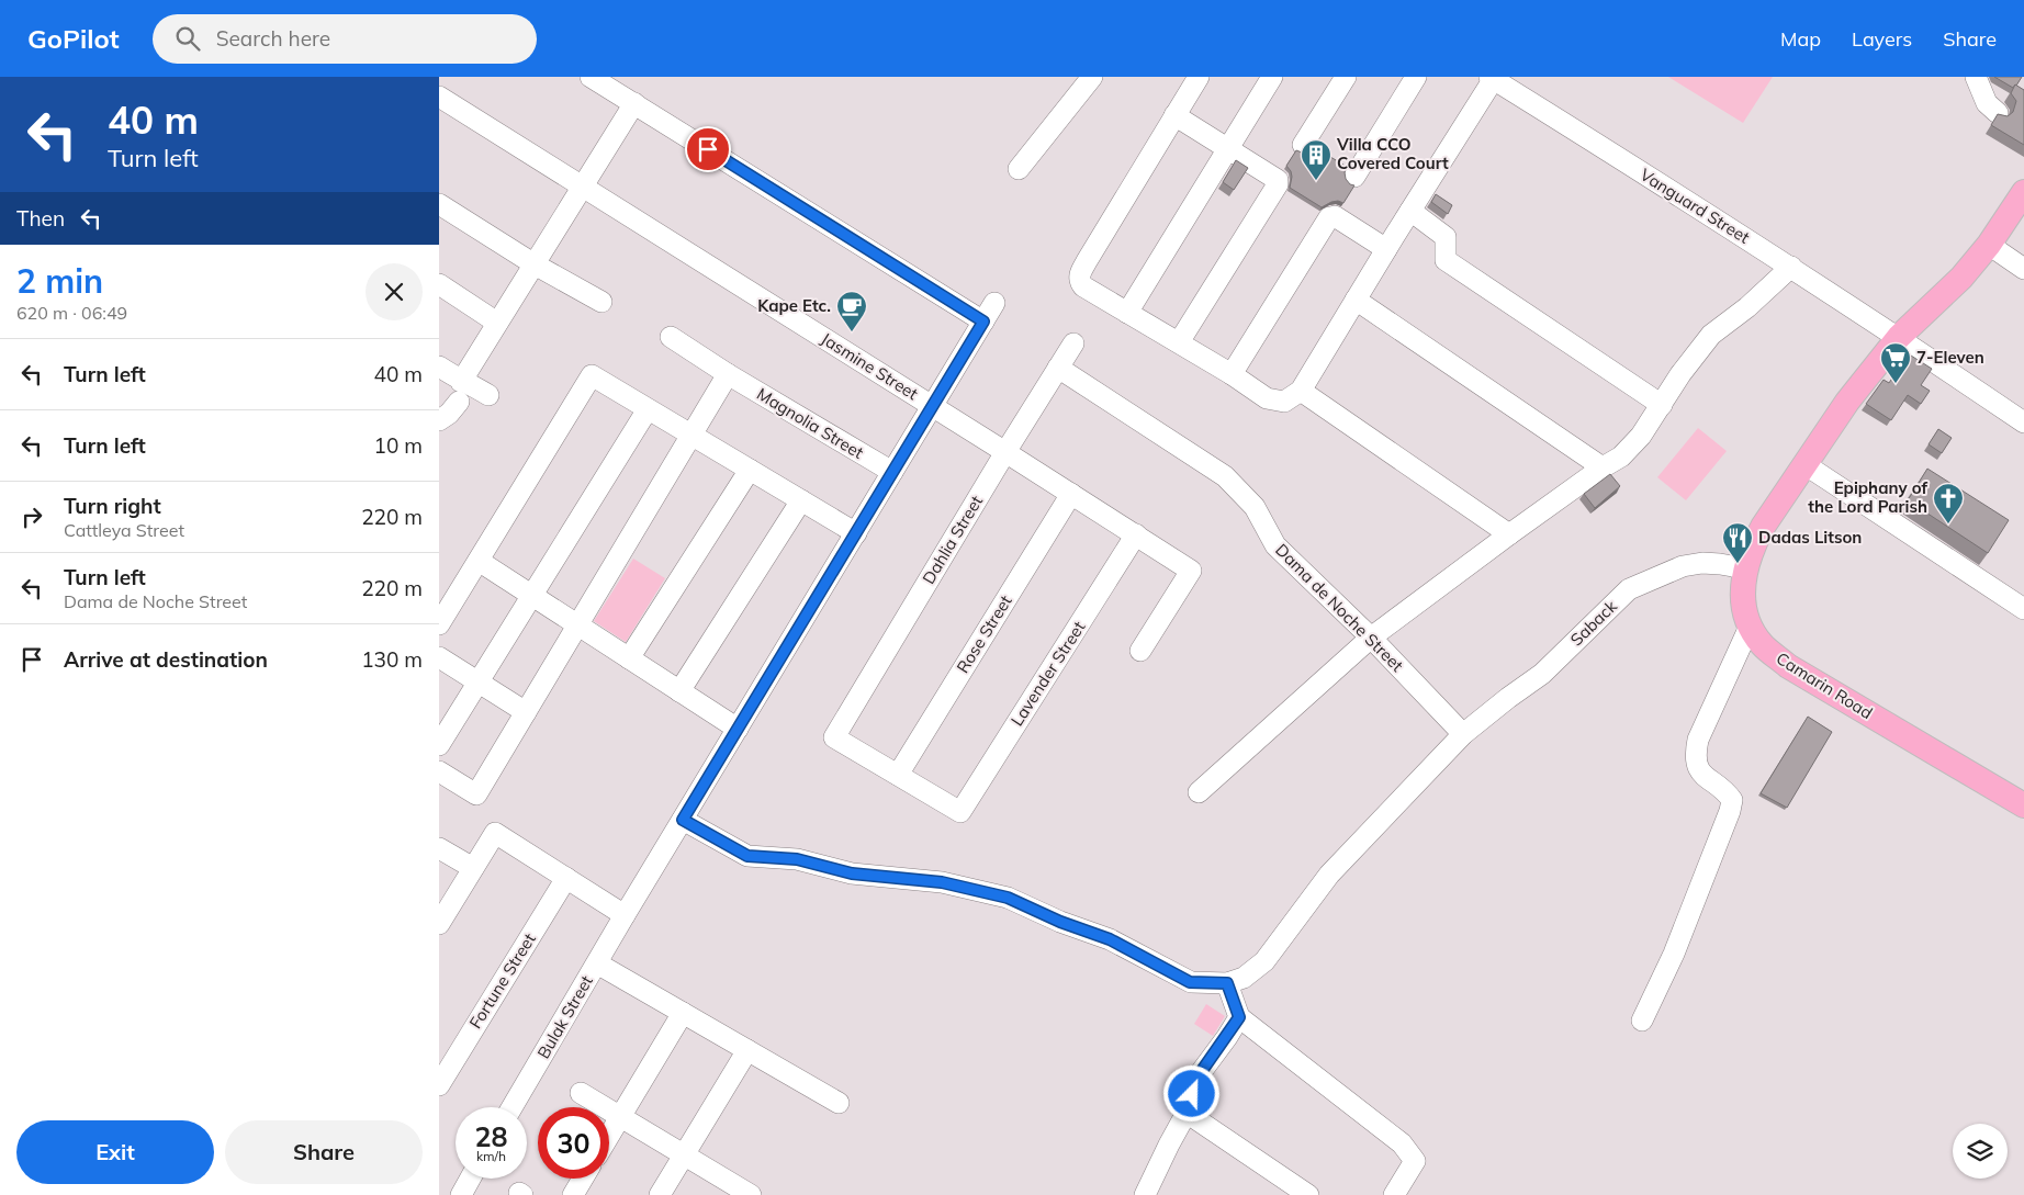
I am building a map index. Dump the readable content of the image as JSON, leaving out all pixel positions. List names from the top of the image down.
{
  "streets": {
    "main road": ["Camarin Road"],
    "street": [
      "Vanguard Street",
      "Jasmine Street",
      "Magnolia Street",
      "Dahlia Street",
      "Dama de Noche Street",
      "Saback",
      "Rose Street",
      "Lavender Street",
      "Fortune Street",
      "Bulak Street"
    ]
  },
  "crossings": [
    ["Vanguard Street", "Camarin Road"],
    ["Jasmine Street", "Dahlia Street"],
    ["Jasmine Street", "Rose Street"],
    ["Jasmine Street", "Lavender Street"],
    ["Jasmine Street", "Bulak Street"],
    ["Magnolia Street", "Bulak Street"],
    ["Dahlia Street", "Dama de Noche Street"],
    ["Dahlia Street", "Rose Street"],
    ["Dahlia Street", "Lavender Street"],
    ["Dama de Noche Street", "Saback"],
    ["Saback", "Camarin Road"],
    ["Rose Street", "Lavender Street"]
  ],
  "places": {
    "building": ["Villa CCO Covered Court"],
    "cafe": ["Kape Etc."],
    "supermarket": ["7-Eleven"],
    "church": ["Epiphany of the Lord Parish"],
    "restaurant": ["Dadas Litson"]
  },
  "page": {
    "header": "GoPilot",
    "search": "Search here",
    "nav": ["Map", "Layers", "Share"],
    "turn": ["40 m", "Turn left"],
    "then": "Then",
    "heading": ["2 min", "620 m · 06:49"],
    "list": [
      {
        "name": "Turn left",
        "value": "40 m"
      },
      {
        "name": "Turn left",
        "value": "10 m"
      },
      {
        "name": "Turn right",
        "note": "Cattleya Street",
        "value": "220 m"
      },
      {
        "name": "Turn left",
        "note": "Dama de Noche Street",
        "value": "220 m"
      },
      {
        "name": "Arrive at destination",
        "value": "130 m"
      }
    ],
    "speed": "28 km/h",
    "limit": "30",
    "buttons": ["Exit", "Share"]
  }
}
